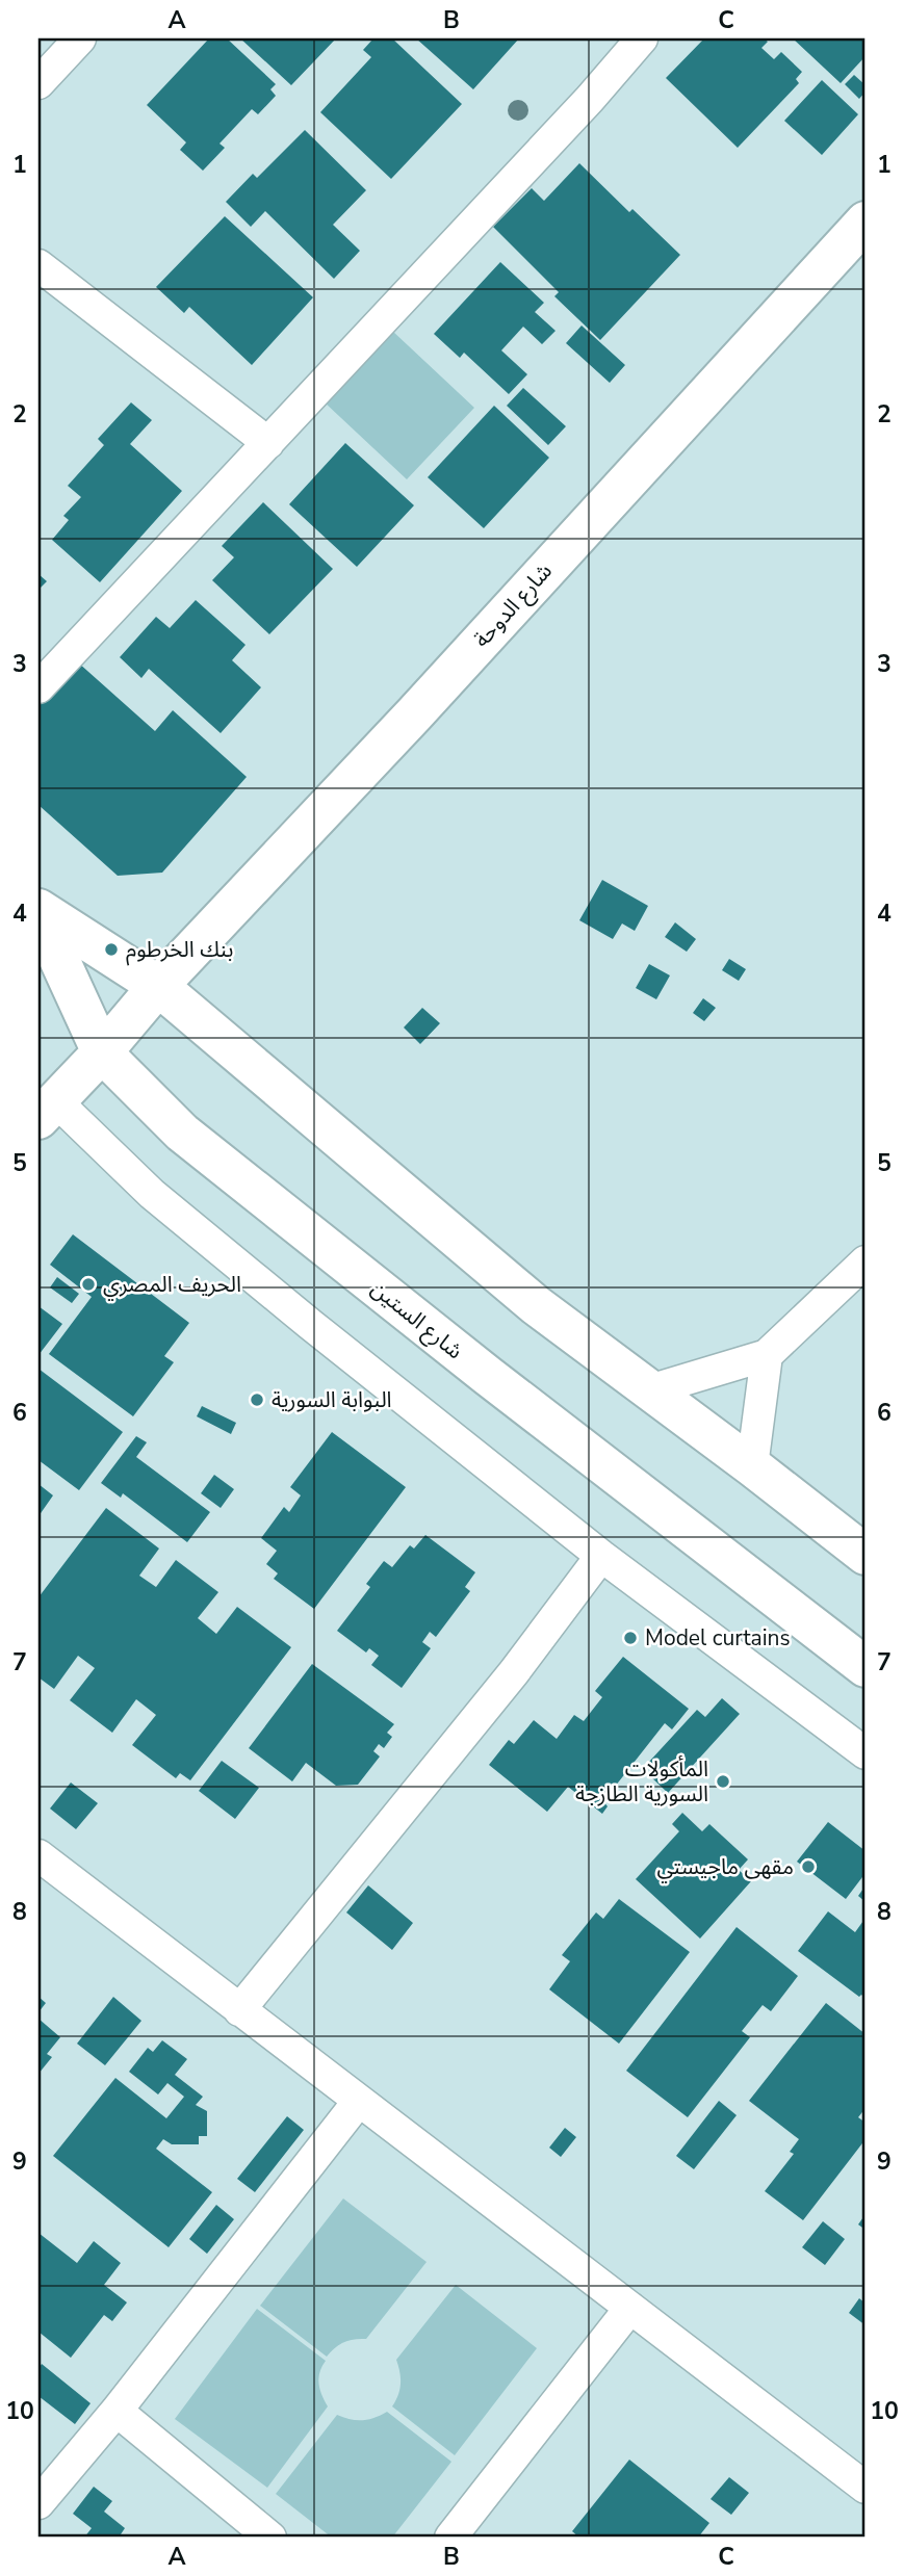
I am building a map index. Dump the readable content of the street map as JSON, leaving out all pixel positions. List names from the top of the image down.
{
  "streets": {
    "main road": ["شارع الدوحة", "شارع الستين"]
  },
  "crossings": [
    ["شارع الدوحة", "شارع الستين"]
  ],
  "places": [
    "بنك الخرطوم",
    "الحريف المصري",
    "البوابة السورية",
    "Model curtains",
    "المأكولات السورية الطازجة",
    "مقهى ماجيستي"
  ],
  "grid": {
    "columns": ["A", "B", "C"],
    "rows": [
      "1",
      "2",
      "3",
      "4",
      "5",
      "6",
      "7",
      "8",
      "9",
      "10"
    ]
  }
}
